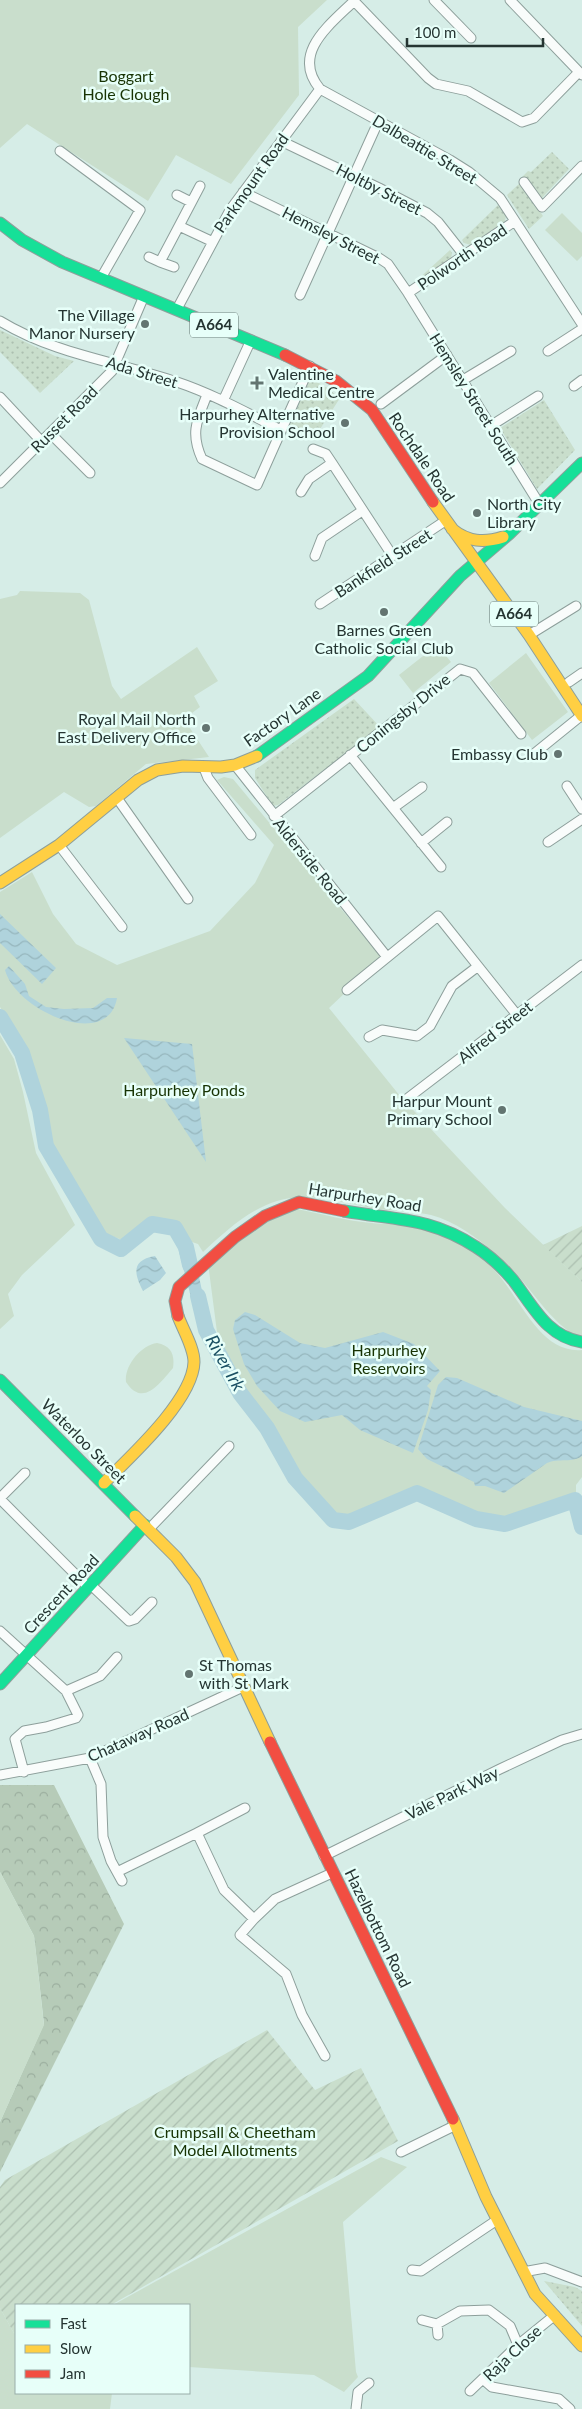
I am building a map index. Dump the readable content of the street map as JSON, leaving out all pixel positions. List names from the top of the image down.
{
  "streets": {
    "street": [
      "Dalbeattie Street",
      "Parkmount Road",
      "Holtby Street",
      "Hemsley Street",
      "Polworth Road",
      "A664",
      "Ada Street",
      "Hemsley Street South",
      "Russet Road",
      "Rochdale Road",
      "Bankfield Street",
      "Coningsby Drive",
      "Factory Lane",
      "Alderside Road",
      "Alfred Street",
      "Harpurhey Road",
      "Waterloo Street",
      "Crescent Road",
      "Chataway Road",
      "Vale Park Way",
      "Hazelbottom Road",
      "Raja Close"
    ]
  },
  "crossings": [
    ["Dalbeattie Street", "Parkmount Road"],
    ["Dalbeattie Street", "Polworth Road"],
    ["Parkmount Road", "Holtby Street"],
    ["Parkmount Road", "Hemsley Street"],
    ["Parkmount Road", "Rochdale Road"],
    ["Holtby Street", "Polworth Road"],
    ["Hemsley Street", "Polworth Road"],
    ["Hemsley Street", "Hemsley Street South"],
    ["Polworth Road", "Hemsley Street South"],
    ["Ada Street", "Russet Road"],
    ["Hemsley Street South", "Factory Lane"],
    ["Russet Road", "Rochdale Road"],
    ["Rochdale Road", "Bankfield Street"],
    ["Rochdale Road", "Factory Lane"],
    ["Coningsby Drive", "Alderside Road"],
    ["Factory Lane", "Alderside Road"],
    ["Harpurhey Road", "Waterloo Street"],
    ["Waterloo Street", "Crescent Road"],
    ["Waterloo Street", "Hazelbottom Road"],
    ["Crescent Road", "Hazelbottom Road"],
    ["Chataway Road", "Hazelbottom Road"],
    ["Vale Park Way", "Hazelbottom Road"],
    ["Hazelbottom Road", "Raja Close"]
  ],
  "water": ["River Irk"],
  "parks": [
    "Boggart Hole Clough",
    "Harpurhey Ponds",
    "Harpurhey Reservoirs",
    "Crumpsall & Cheetham Model Allotments"
  ],
  "places": {
    "other": [
      "The Village Manor Nursery",
      "Harpurhey Alternative Provision School",
      "North City Library",
      "Barnes Green Catholic Social Club",
      "Royal Mail North East Delivery Office",
      "Embassy Club",
      "Harpur Mount Primary School",
      "St Thomas with St Mark"
    ],
    "health": ["Valentine Medical Centre"]
  },
  "legend": ["Fast", "Slow", "Jam"],
  "scale_bar": "100 m"
}
